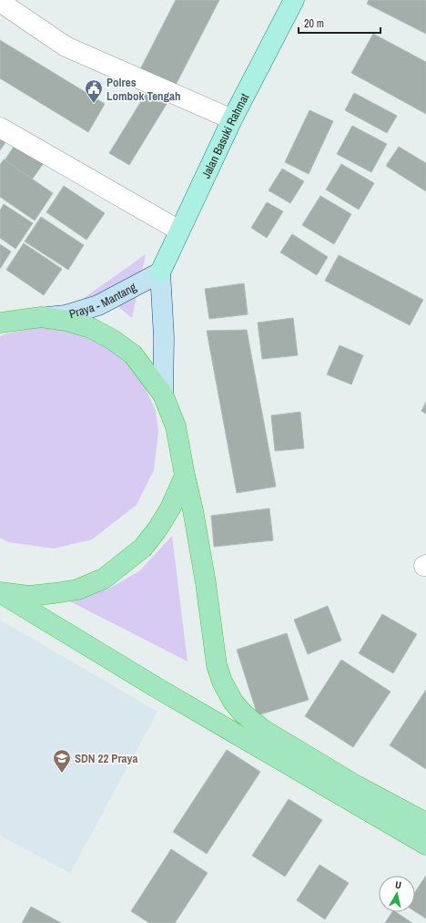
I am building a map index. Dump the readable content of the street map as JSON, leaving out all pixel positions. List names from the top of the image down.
{
  "streets": {
    "main road": ["Jalan Basuki Rahmat", "Praya - Mantang"]
  },
  "crossings": [
    ["Jalan Basuki Rahmat", "Praya - Mantang"]
  ],
  "places": {
    "public building": ["Polres Lombok Tengah"],
    "school or university": ["SDN 22 Praya"]
  },
  "scale_bar": "20 m",
  "north": "top"
}
